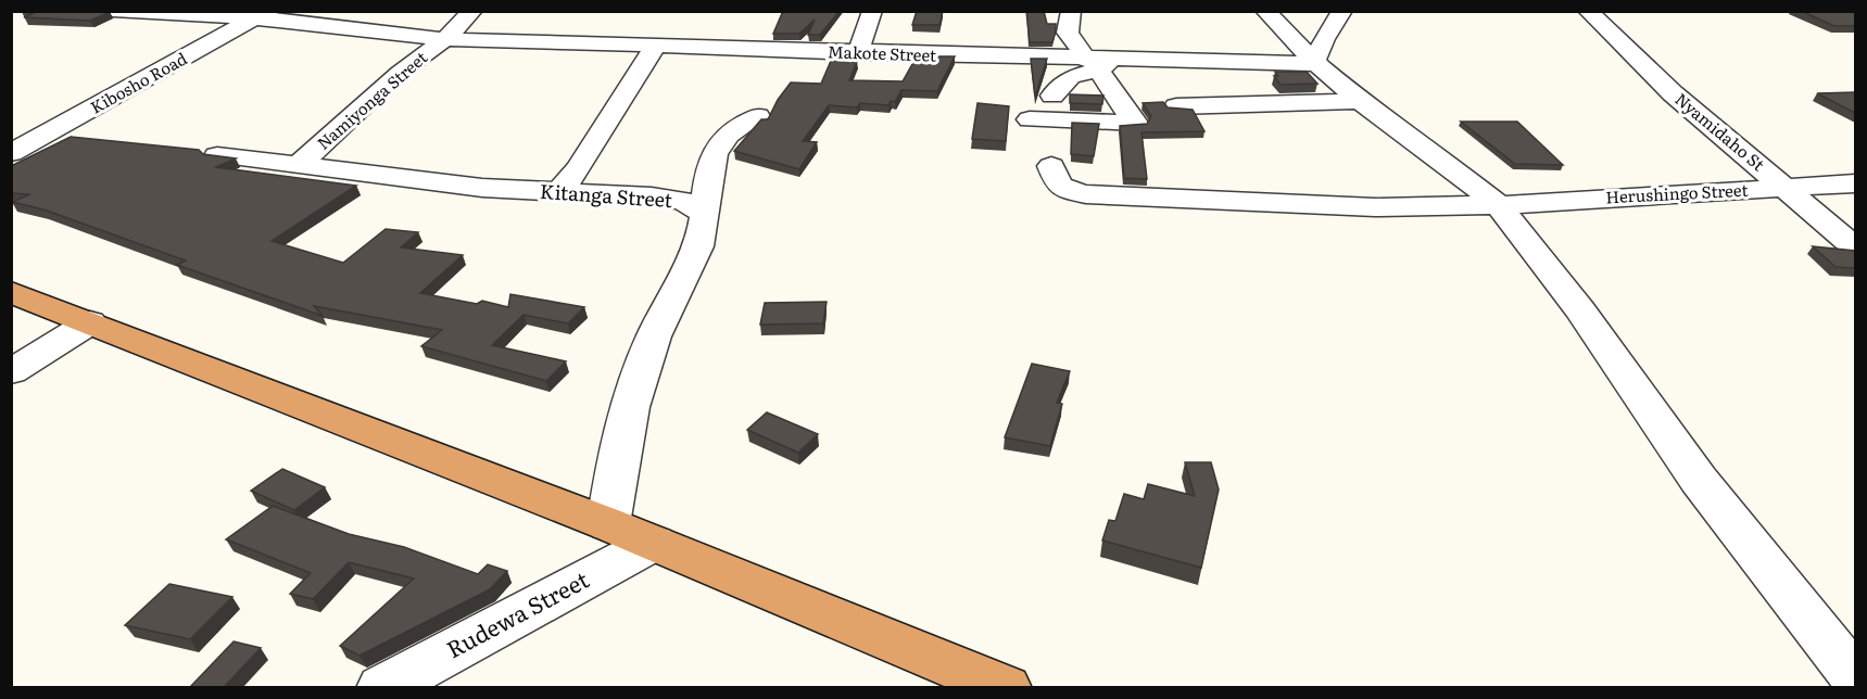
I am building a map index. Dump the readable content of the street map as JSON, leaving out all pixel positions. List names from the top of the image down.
{
  "streets": {
    "street": [
      "Makote Street",
      "Kibosho Road",
      "Namiyonga Street",
      "Nyamidaho St",
      "Herushingo Street",
      "Kitanga Street",
      "Rudewa Street"
    ]
  },
  "crossings": [
    ["Makote Street", "Kibosho Road"],
    ["Makote Street", "Namiyonga Street"],
    ["Namiyonga Street", "Kitanga Street"],
    ["Nyamidaho St", "Herushingo Street"]
  ]
}
